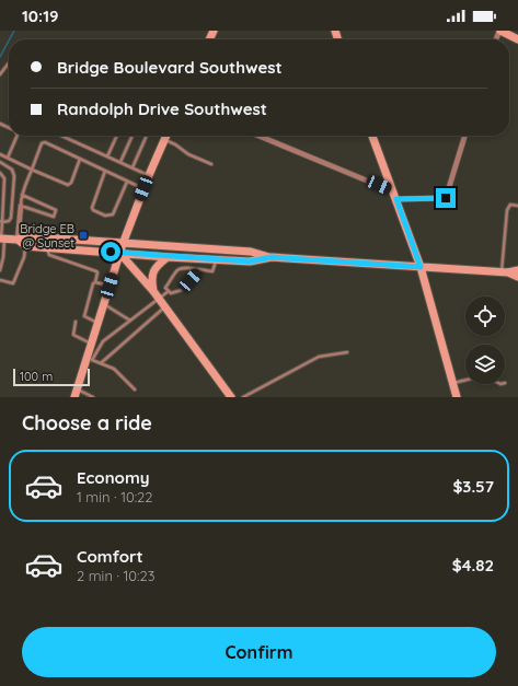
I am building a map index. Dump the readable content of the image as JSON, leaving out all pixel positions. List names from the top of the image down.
{
  "places": {
    "transit": ["Bridge EB @ Sunset"]
  },
  "scale_bar": "100 m",
  "page": {
    "status": "10:19",
    "banner": ["Bridge Boulevard Southwest", "Randolph Drive Southwest"],
    "scale": "100 m",
    "heading": "Choose a ride",
    "list": [
      {
        "name": "Economy",
        "note": "1 min · 10:22",
        "value": "$3.57"
      },
      {
        "name": "Comfort",
        "note": "2 min · 10:23",
        "value": "$4.82"
      }
    ],
    "buttons": "Confirm"
  }
}
